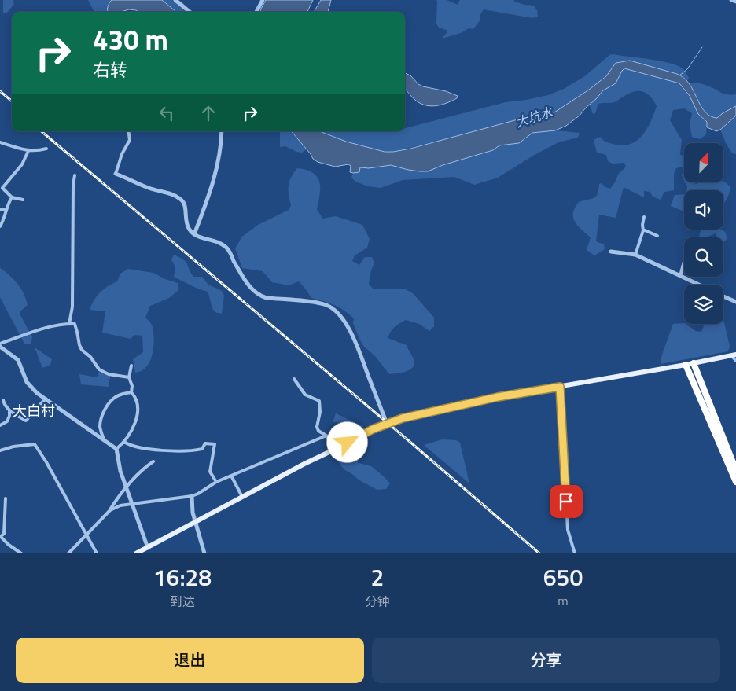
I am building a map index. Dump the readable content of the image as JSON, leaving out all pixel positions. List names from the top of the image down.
{
  "districts": ["大白村"],
  "water": ["大坑水"],
  "north": "top right",
  "page": {
    "turn": ["430 m", "右转"],
    "eta": [
      "16:28",
      "到达",
      "2",
      "分钟",
      "650",
      "m"
    ],
    "buttons": ["退出", "分享"]
  }
}
